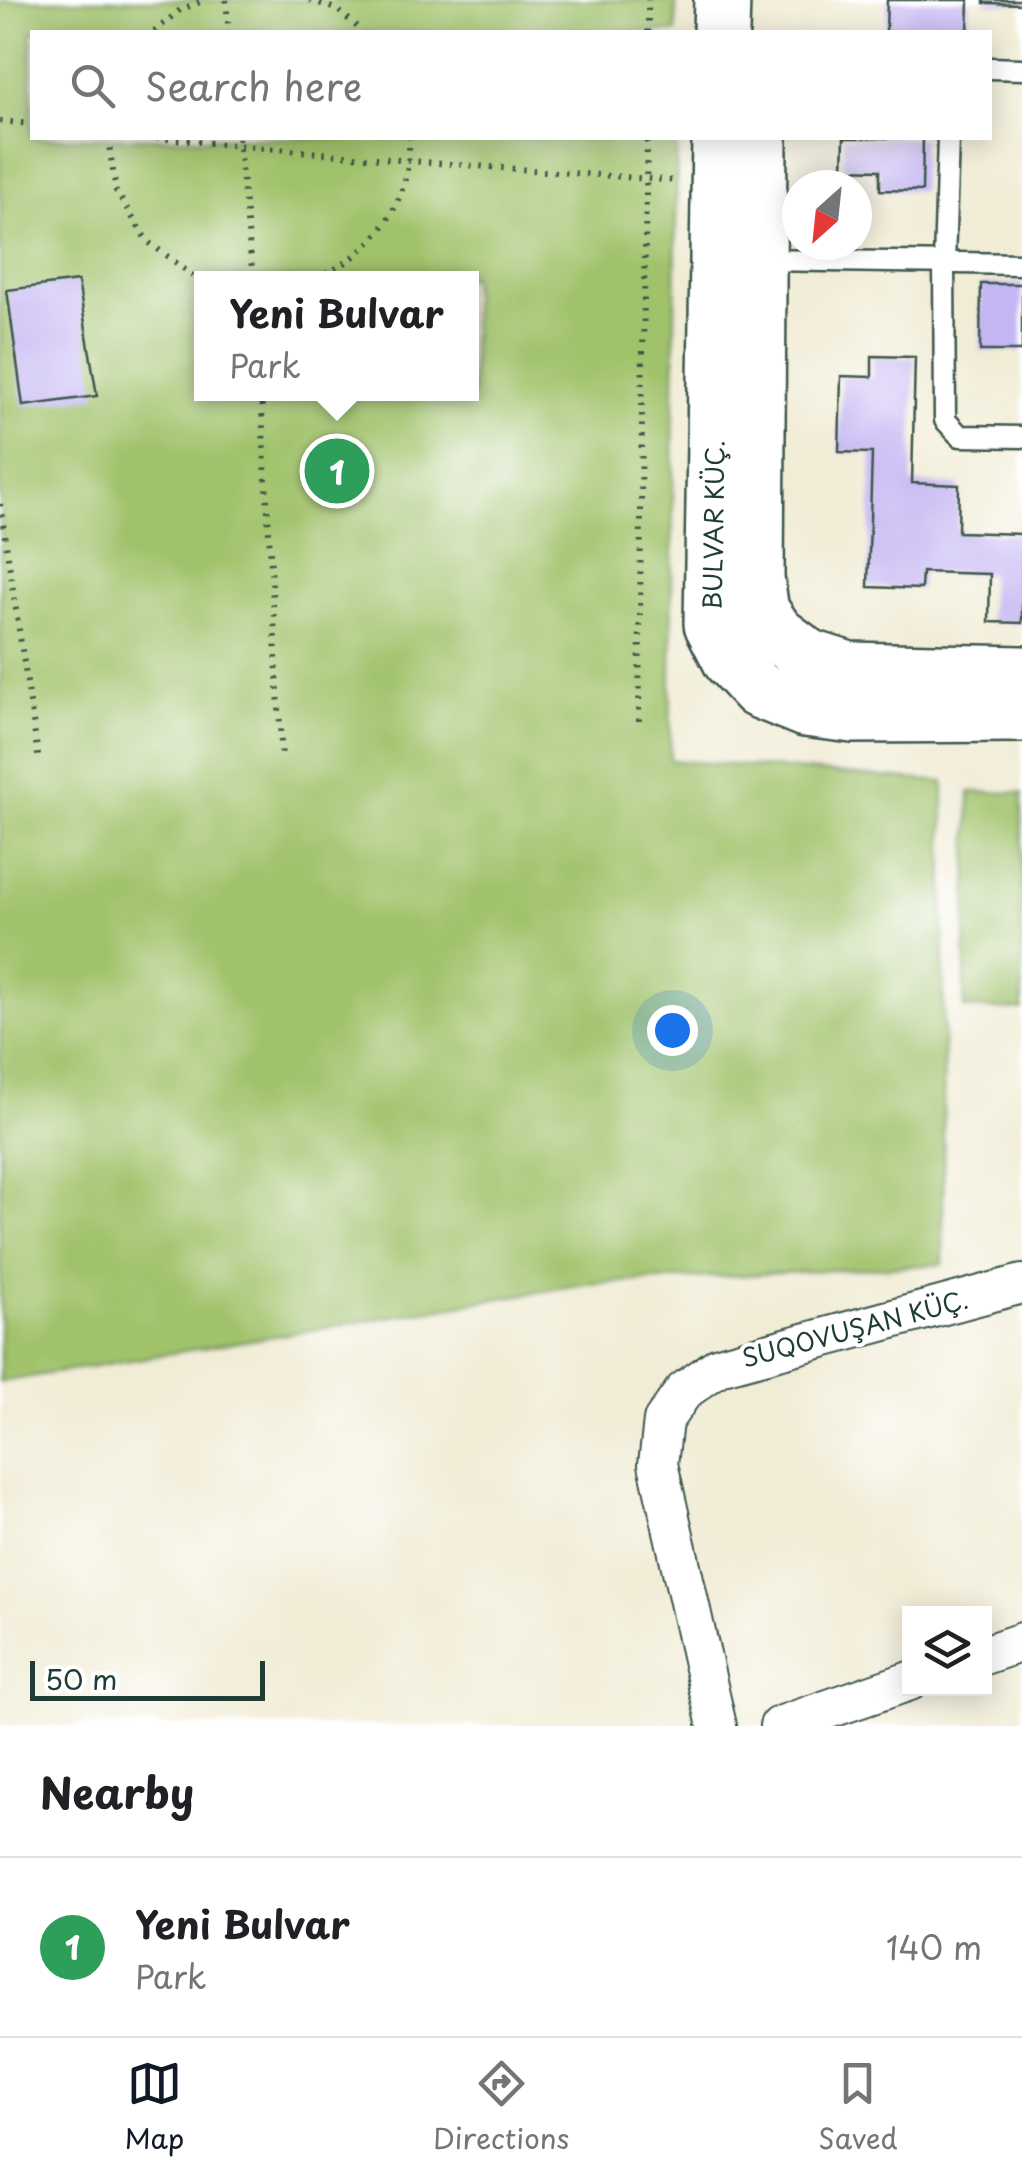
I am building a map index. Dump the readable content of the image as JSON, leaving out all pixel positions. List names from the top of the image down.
{
  "streets": {
    "street": ["BULVAR KÜÇ.", "SUQOVUŞAN KÜÇ."]
  },
  "scale_bar": "50 m",
  "north": "bottom left",
  "page": {
    "search": "Search here",
    "popup": ["Yeni Bulvar", "Park"],
    "pins": "1",
    "scale": "50 m",
    "heading": "Nearby",
    "list": [
      {
        "mark": "1",
        "name": "Yeni Bulvar",
        "note": "Park",
        "value": "140 m"
      }
    ],
    "nav": ["Map", "Directions", "Saved"]
  }
}
